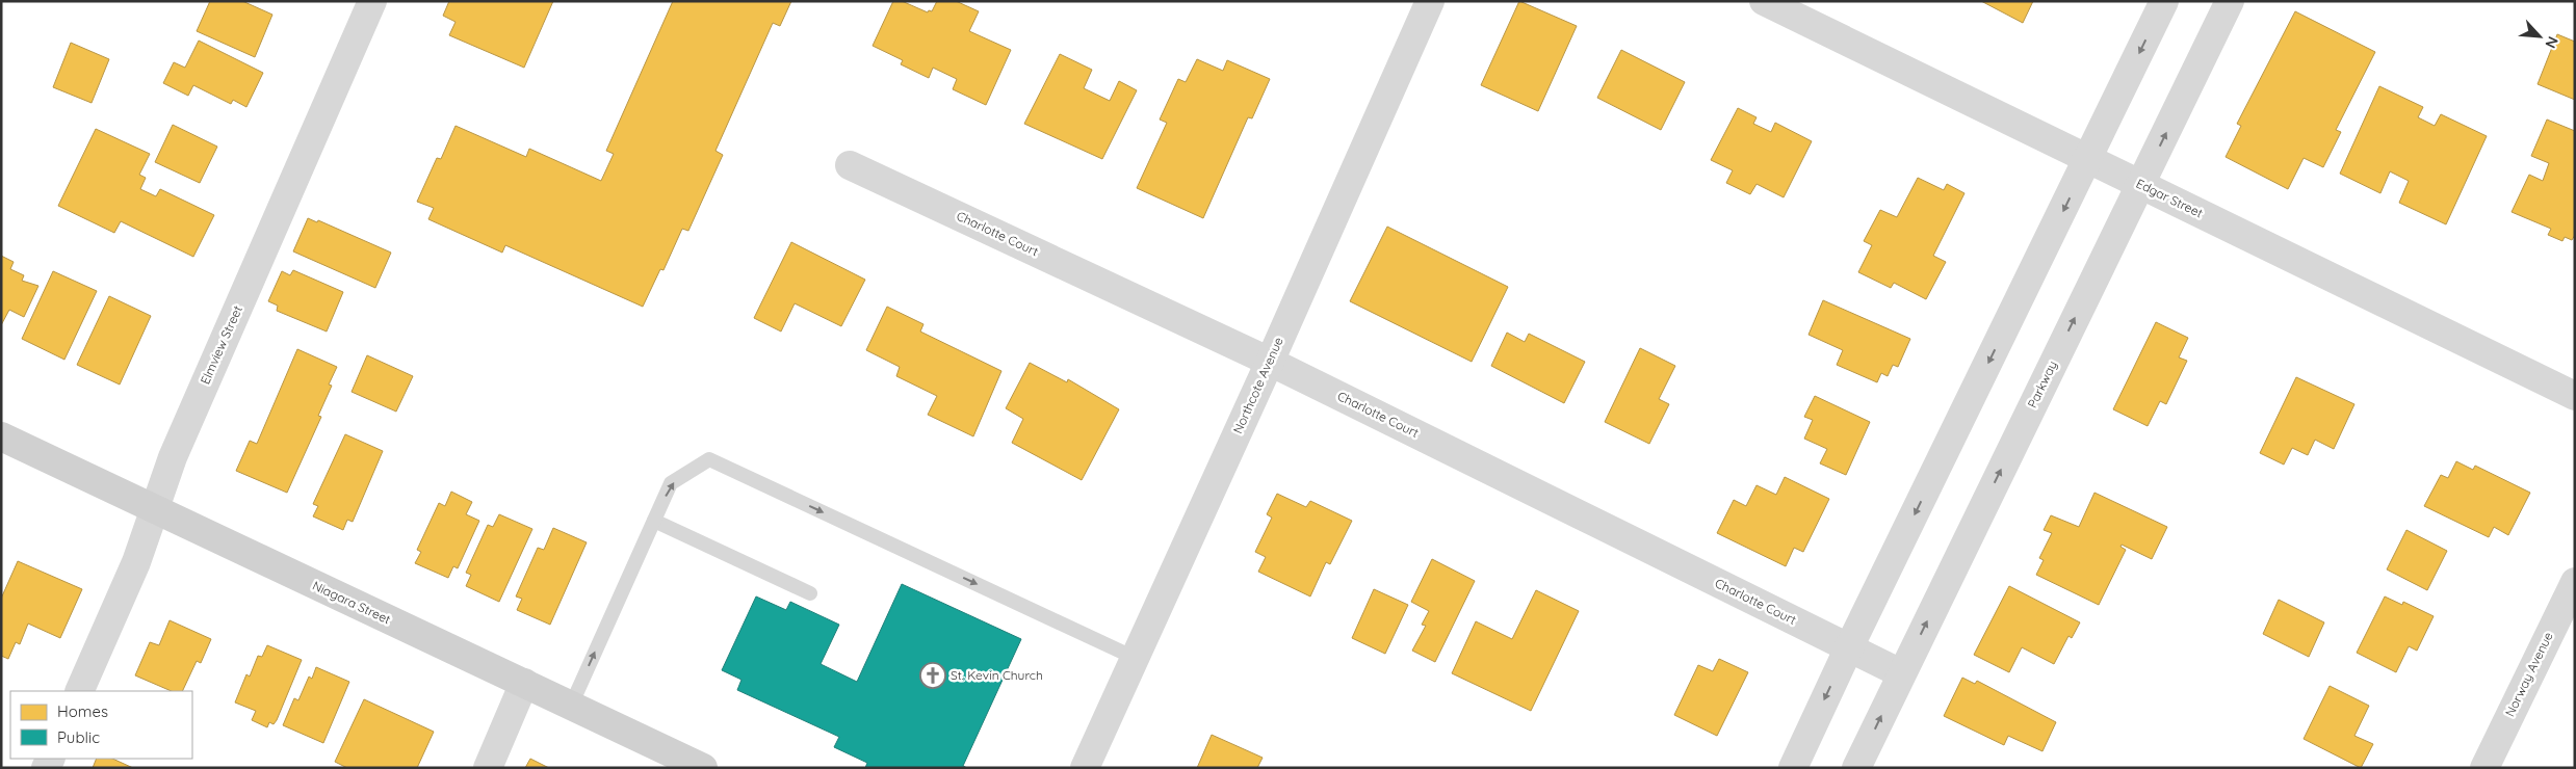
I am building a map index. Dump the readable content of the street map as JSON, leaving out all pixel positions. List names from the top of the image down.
{
  "streets": {
    "main road": ["Niagara Street"],
    "street": [
      "Edgar Street",
      "Charlotte Court",
      "Elmview Street",
      "Parkway",
      "Northcote Avenue",
      "Norway Avenue"
    ]
  },
  "crossings": [
    ["Edgar Street", "Parkway"],
    ["Charlotte Court", "Parkway"],
    ["Charlotte Court", "Northcote Avenue"],
    ["Elmview Street", "Niagara Street"]
  ],
  "places": {
    "church": ["St. Kevin Church"]
  },
  "legend": ["Homes", "Public"],
  "north": "bottom right"
}
